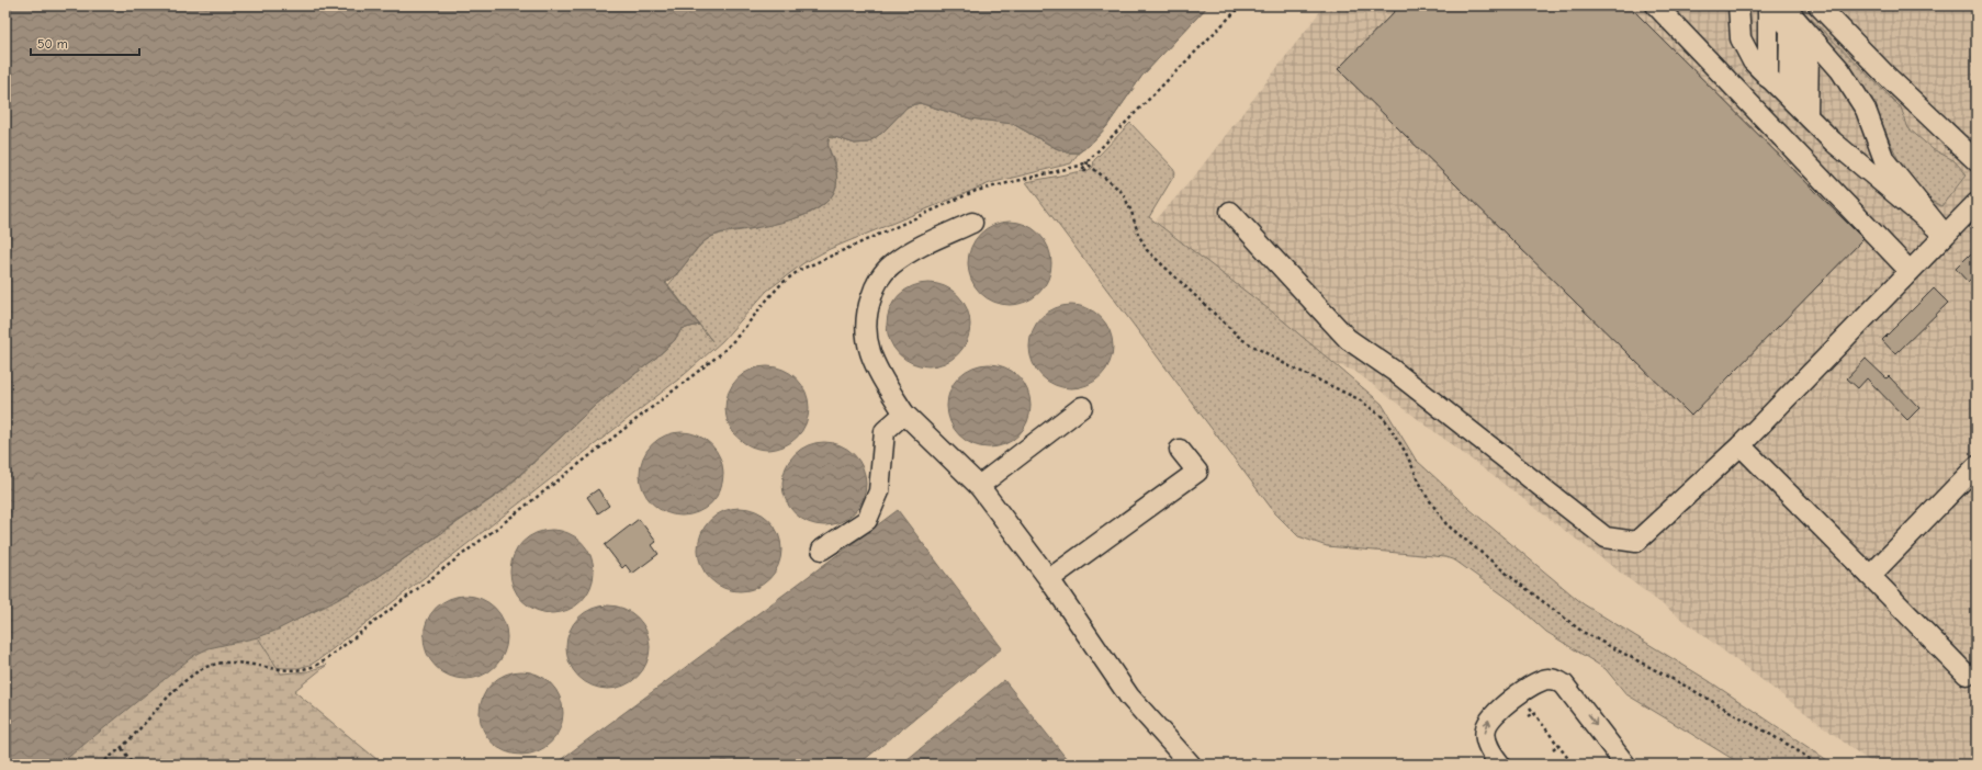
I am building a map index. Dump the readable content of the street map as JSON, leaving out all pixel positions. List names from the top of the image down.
{
  "scale_bar": "50 m"
}
